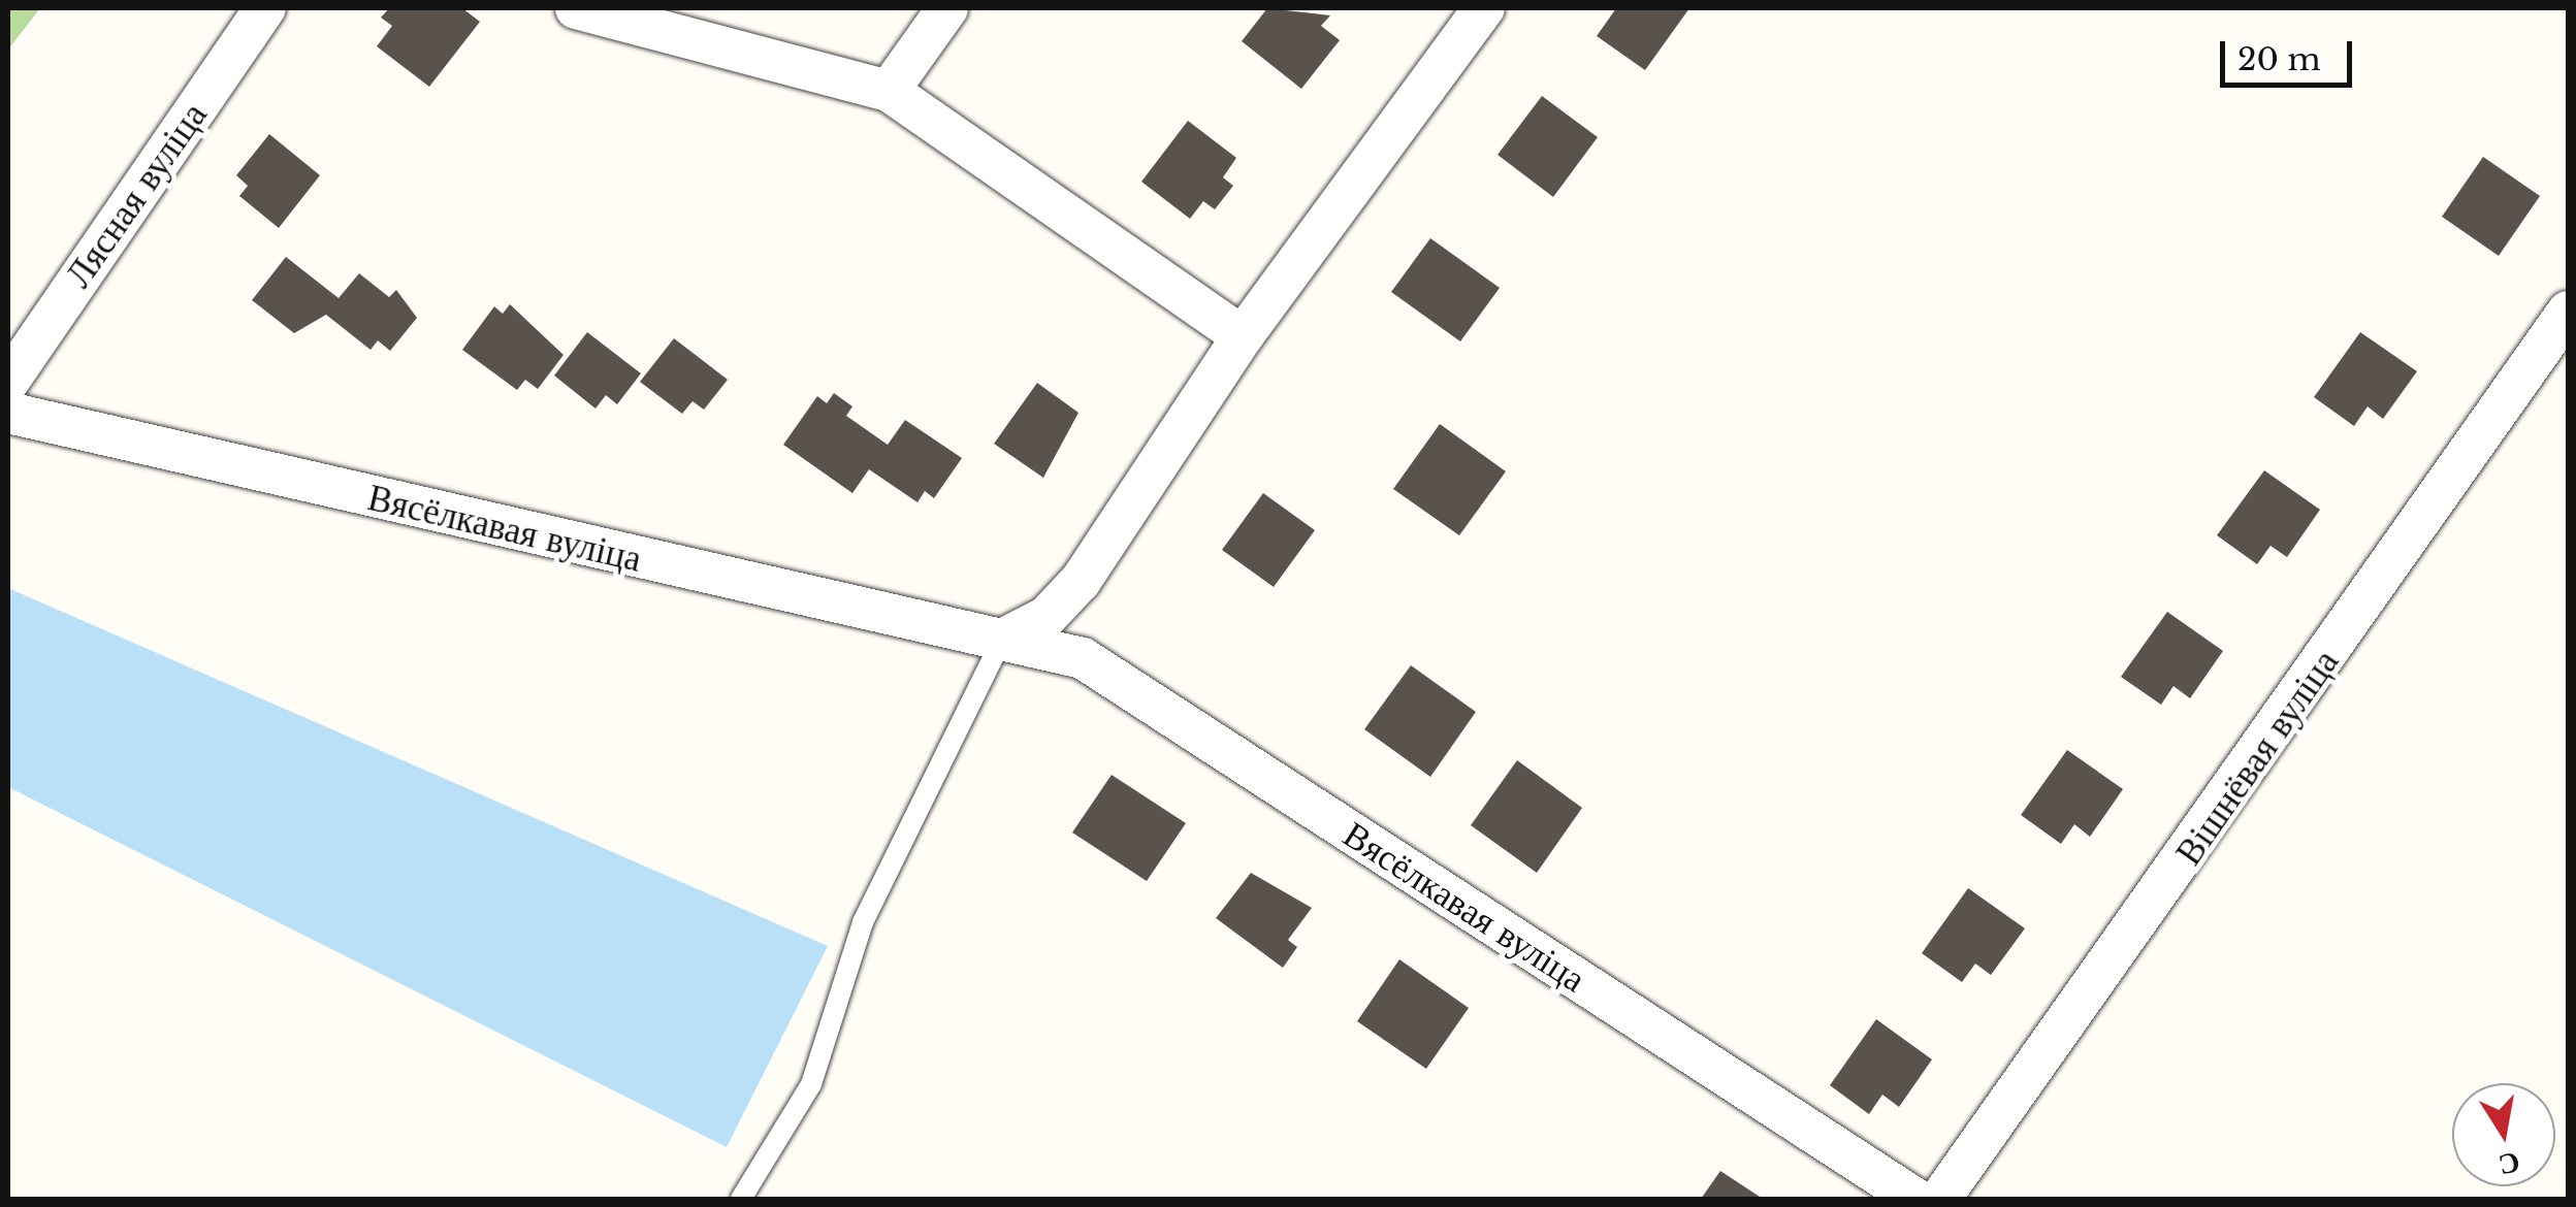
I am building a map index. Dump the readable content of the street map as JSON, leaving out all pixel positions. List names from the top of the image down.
{
  "streets": {
    "street": ["Лясная вуліца", "Вясёлкавая вуліца", "Вішнёвая вуліца"]
  },
  "scale_bar": "20 m",
  "north": "bottom"
}
